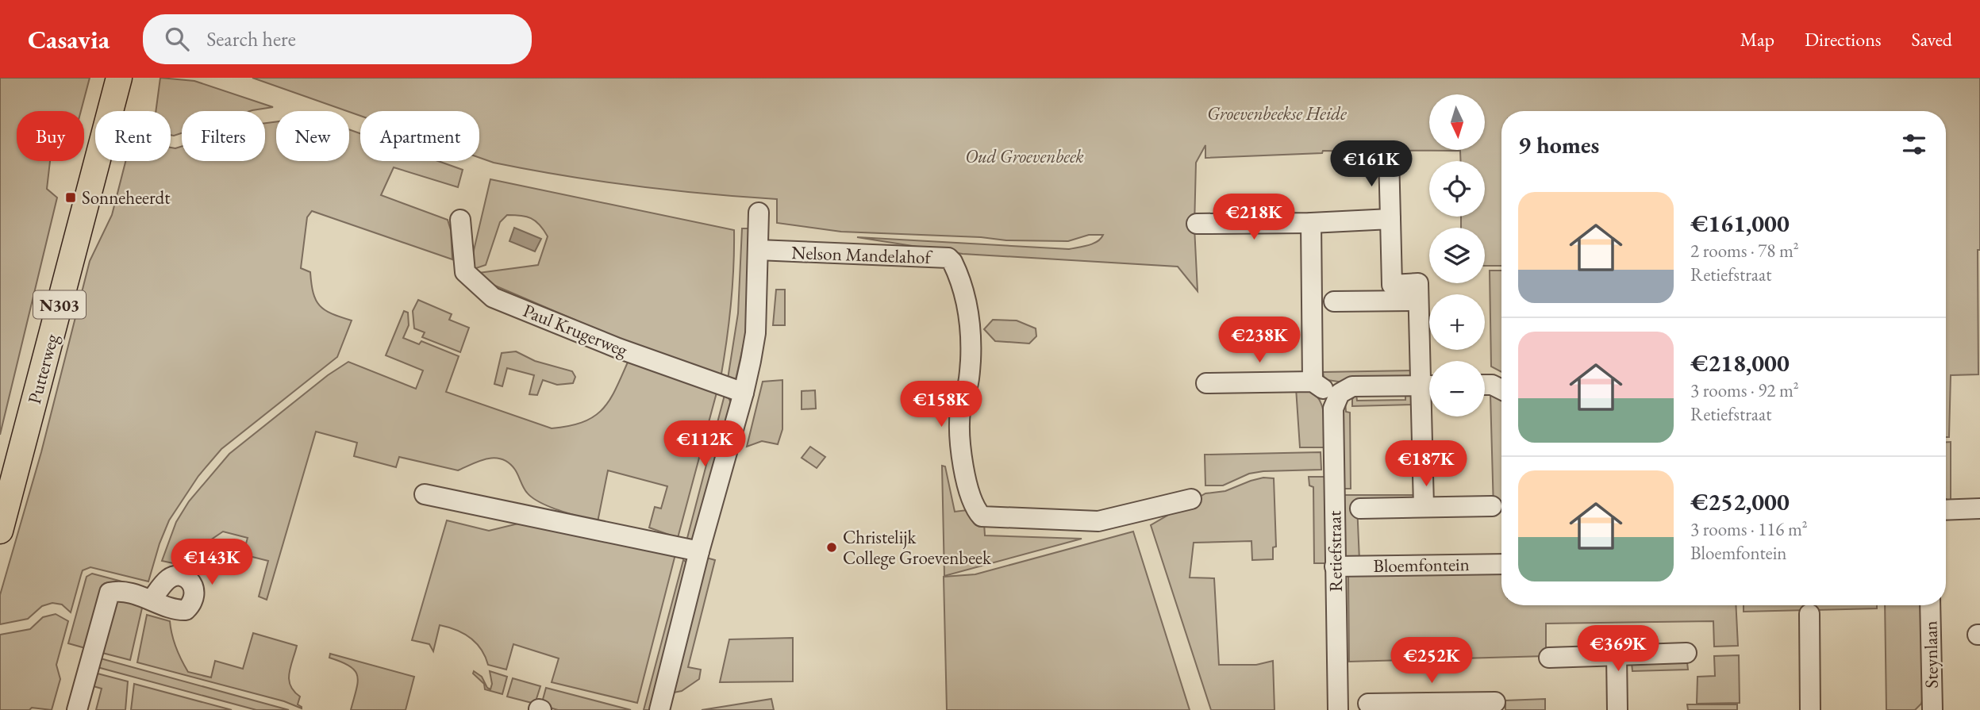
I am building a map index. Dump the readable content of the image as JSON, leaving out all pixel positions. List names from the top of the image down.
{
  "streets": {
    "main road": ["N303", "Putterweg"],
    "street": [
      "Nelson Mandelahof",
      "Paul Krugerweg",
      "Retiefstraat",
      "Bloemfontein",
      "Steynlaan"
    ]
  },
  "crossings": [
    ["Retiefstraat", "Bloemfontein"]
  ],
  "parks": ["Groevenbeekse Heide", "Oud Groevenbeek"],
  "places": {
    "transit": ["Sonneheerdt"],
    "other": ["Christelijk College Groevenbeek"]
  },
  "north": "bottom",
  "page": {
    "header": "Casavia",
    "search": "Search here",
    "nav": ["Map", "Directions", "Saved"],
    "map_buttons": ["+", "−"],
    "chip": [
      "Buy",
      "Rent",
      "Filters",
      "New",
      "Apartment"
    ],
    "heading": "9 homes",
    "price": [
      "€161K",
      "€218K",
      "€238K",
      "€158K",
      "€112K",
      "€187K",
      "€143K",
      "€369K",
      "€252K"
    ],
    "list": [
      {
        "name": "€161,000",
        "note": "2 rooms · 78 m² · Retiefstraat"
      },
      {
        "name": "€218,000",
        "note": "3 rooms · 92 m² · Retiefstraat"
      },
      {
        "name": "€252,000",
        "note": "3 rooms · 116 m² · Bloemfontein"
      }
    ]
  }
}
